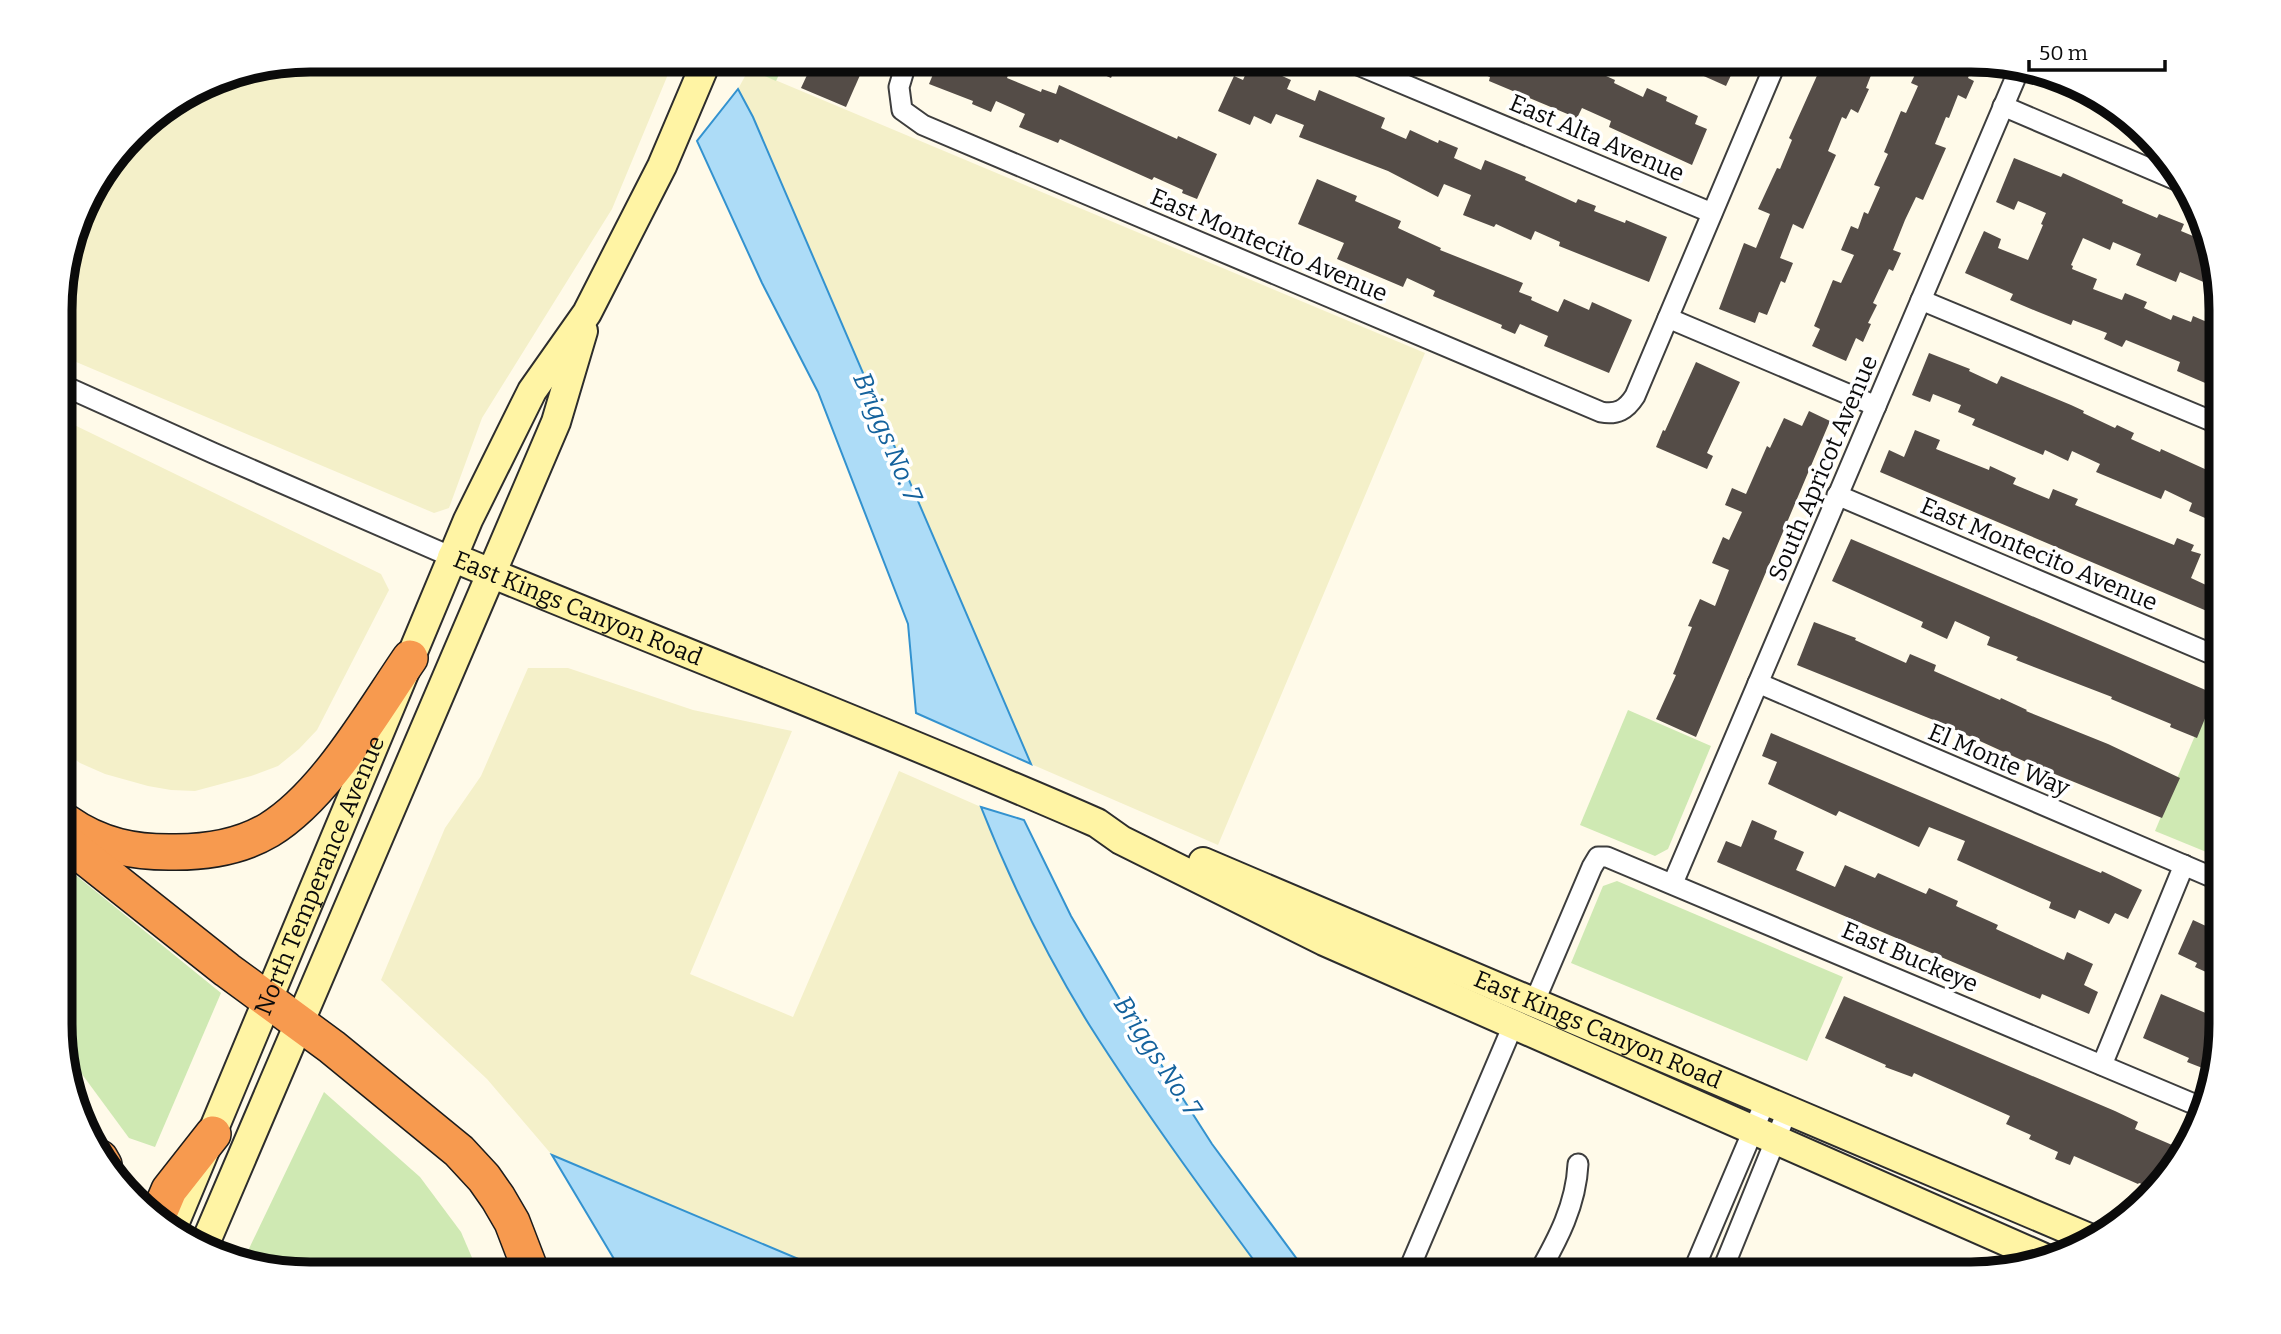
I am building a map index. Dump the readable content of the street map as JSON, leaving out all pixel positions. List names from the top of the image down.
{
  "streets": {
    "main road": ["East Kings Canyon Road", "North Temperance Avenue"],
    "street": [
      "East Alta Avenue",
      "East Montecito Avenue",
      "South Apricot Avenue",
      "El Monte Way",
      "East Buckeye"
    ]
  },
  "crossings": [
    ["East Montecito Avenue", "South Apricot Avenue"],
    ["South Apricot Avenue", "El Monte Way"],
    ["South Apricot Avenue", "East Buckeye"],
    ["East Kings Canyon Road", "North Temperance Avenue"],
    ["East Kings Canyon Road", "East Buckeye"]
  ],
  "water": ["Briggs No. 7"],
  "scale_bar": "50 m"
}
